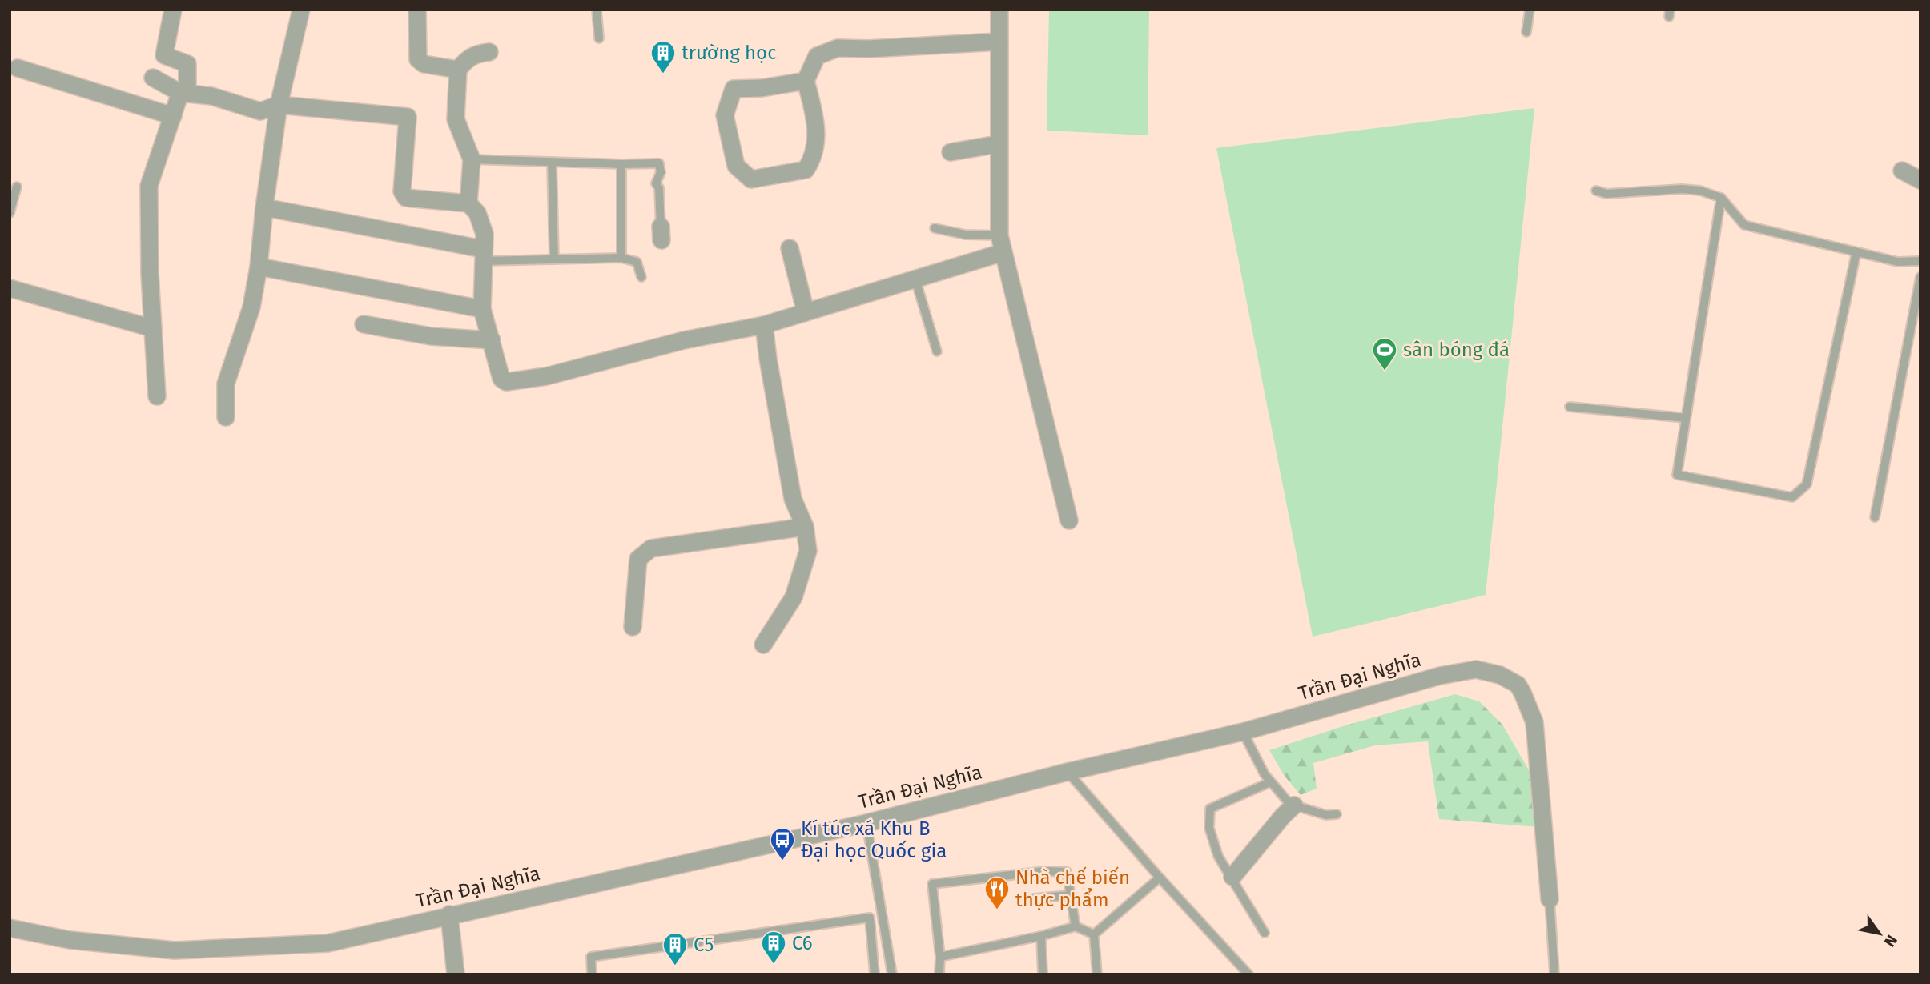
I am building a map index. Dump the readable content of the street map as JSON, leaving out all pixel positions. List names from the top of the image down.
{
  "streets": {
    "street": ["Trần Đại Nghĩa"]
  },
  "places": {
    "building": ["trường học", "C6", "C5"],
    "sports": ["sân bóng đá"],
    "bus stop": ["Kí túc xá Khu B Đại học Quốc gia"],
    "restaurant": ["Nhà chế biến thực phẩm"]
  },
  "north": "bottom right"
}
